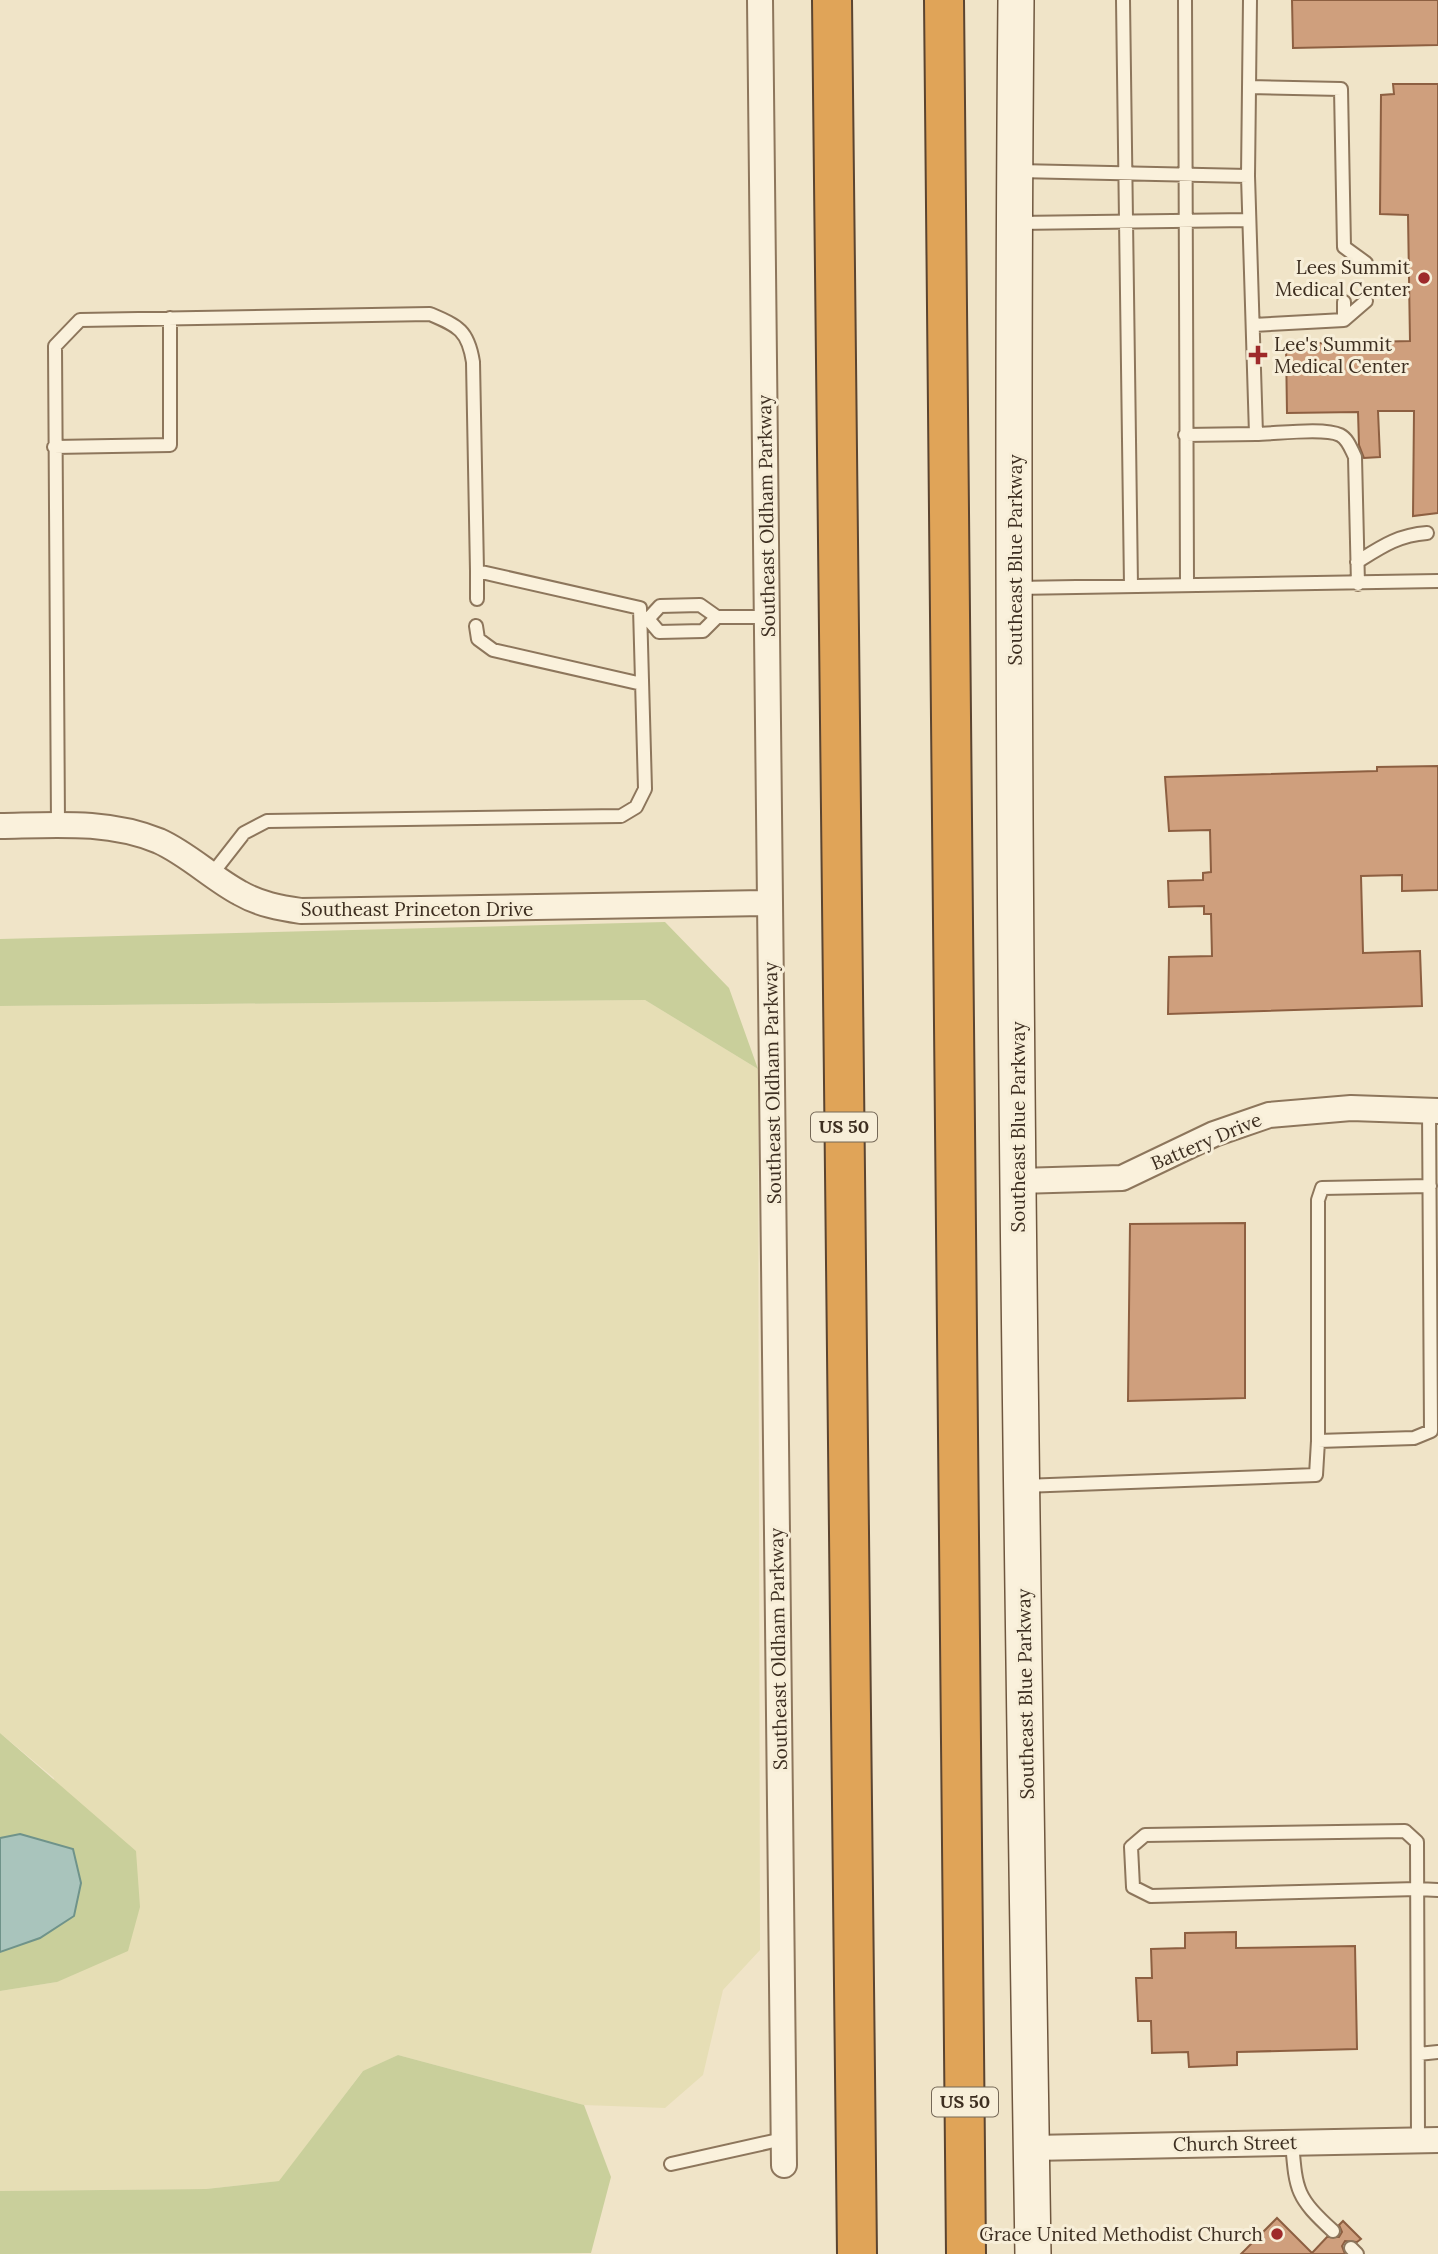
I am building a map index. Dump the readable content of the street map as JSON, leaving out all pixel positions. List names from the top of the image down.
{
  "streets": {
    "highway": ["US 50"],
    "street": [
      "Southeast Oldham Parkway",
      "Southeast Blue Parkway",
      "Southeast Princeton Drive",
      "Battery Drive",
      "Church Street"
    ]
  },
  "crossings": [
    ["Southeast Oldham Parkway", "Southeast Princeton Drive"],
    ["Southeast Blue Parkway", "Battery Drive"],
    ["Southeast Blue Parkway", "Church Street"]
  ],
  "places": {
    "other": ["Lees Summit Medical Center", "Grace United Methodist Church"],
    "health": ["Lee's Summit Medical Center"]
  }
}
